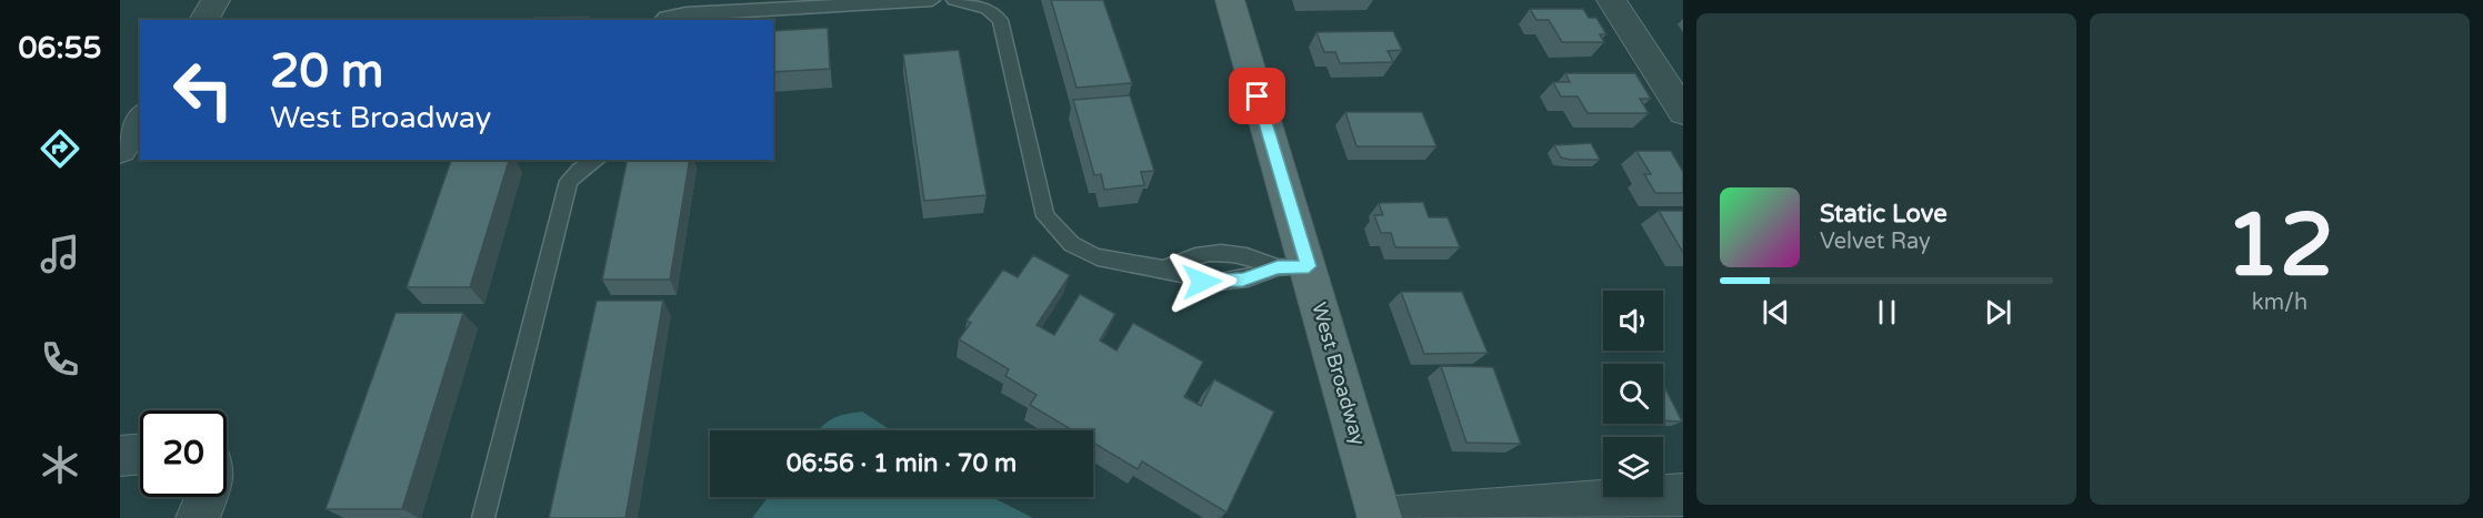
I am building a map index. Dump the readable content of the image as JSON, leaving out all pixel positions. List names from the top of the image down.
{
  "streets": {
    "main road": ["West Broadway"]
  },
  "page": {
    "tabs": "06:55",
    "tile": ["12", "km/h"],
    "turn": ["20 m", "West Broadway"],
    "song": ["Static Love", "Velvet Ray"],
    "limit": "20",
    "trip": "06:56 · 1 min · 70 m"
  }
}
